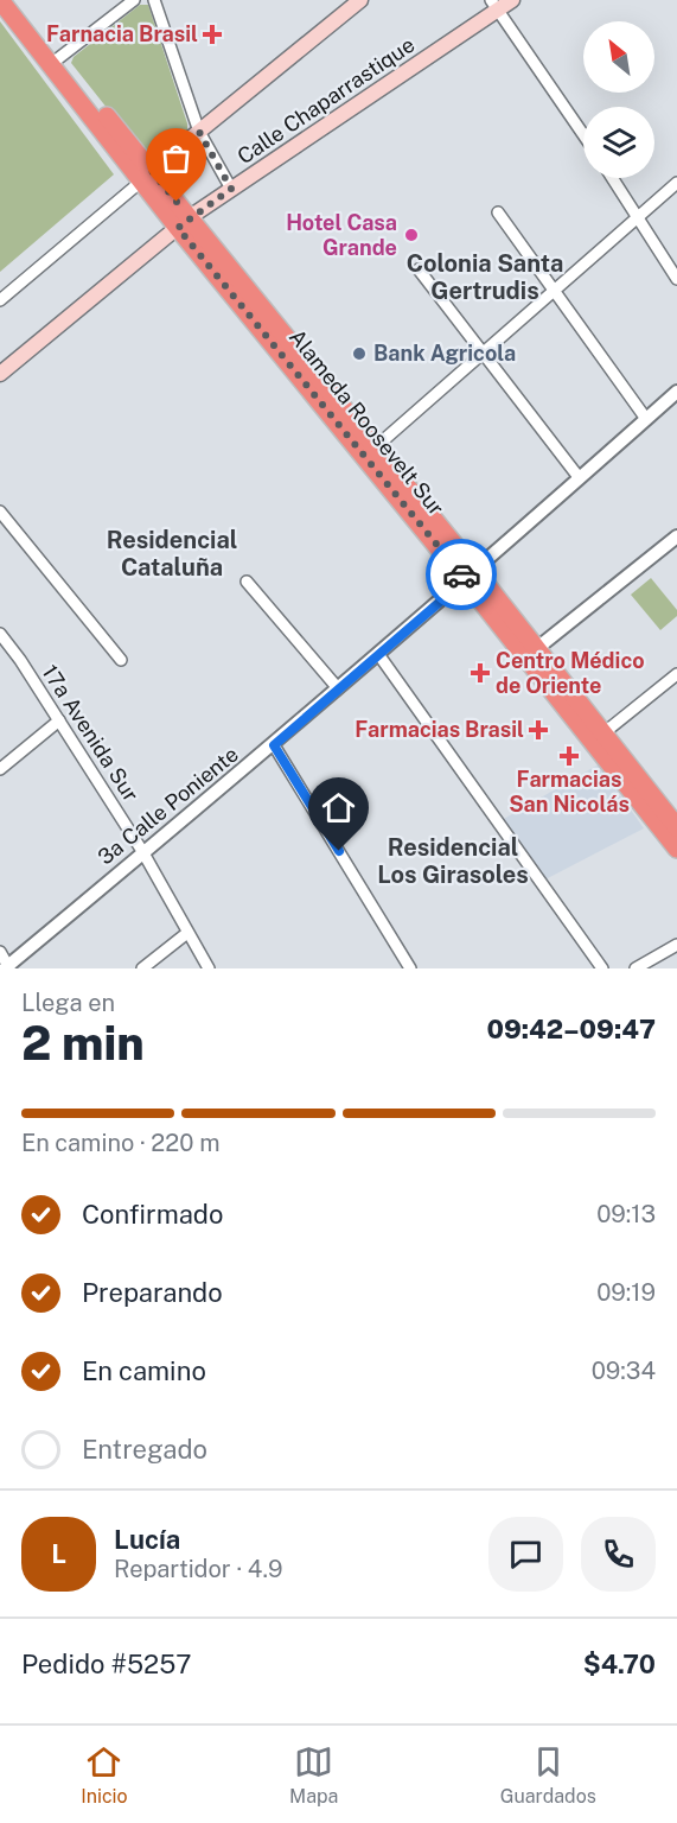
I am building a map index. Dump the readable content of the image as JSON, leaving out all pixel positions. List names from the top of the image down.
{
  "streets": {
    "highway": ["Alameda Roosevelt Sur"],
    "main road": ["Calle Chaparrastique"],
    "street": ["17a Avenida Sur", "3a Calle Poniente"]
  },
  "crossings": [
    ["Calle Chaparrastique", "Alameda Roosevelt Sur"],
    ["Alameda Roosevelt Sur", "3a Calle Poniente"],
    ["17a Avenida Sur", "3a Calle Poniente"]
  ],
  "districts": ["Colonia Santa Gertrudis", "Residencial Cataluña", "Residencial Los Girasoles"],
  "places": {
    "health": [
      "Farnacia Brasil",
      "Centro Médico de Oriente",
      "Farmacias Brasil",
      "Farmacias San Nicolás"
    ],
    "other": ["Hotel Casa Grande", "Bank Agricola"]
  },
  "north": "top left",
  "page": {
    "heading": ["2 min", "Llega en", "09:42–09:47"],
    "panel": [
      "Lucía",
      "Repartidor · 4.9",
      "Pedido #5257",
      "$4.70"
    ],
    "bar": "En camino · 220 m",
    "list": [
      ["Confirmado", "09:13"],
      ["Preparando", "09:19"],
      ["En camino", "09:34"],
      "Entregado"
    ],
    "round": "L",
    "tabs": ["Inicio", "Mapa", "Guardados"]
  }
}
